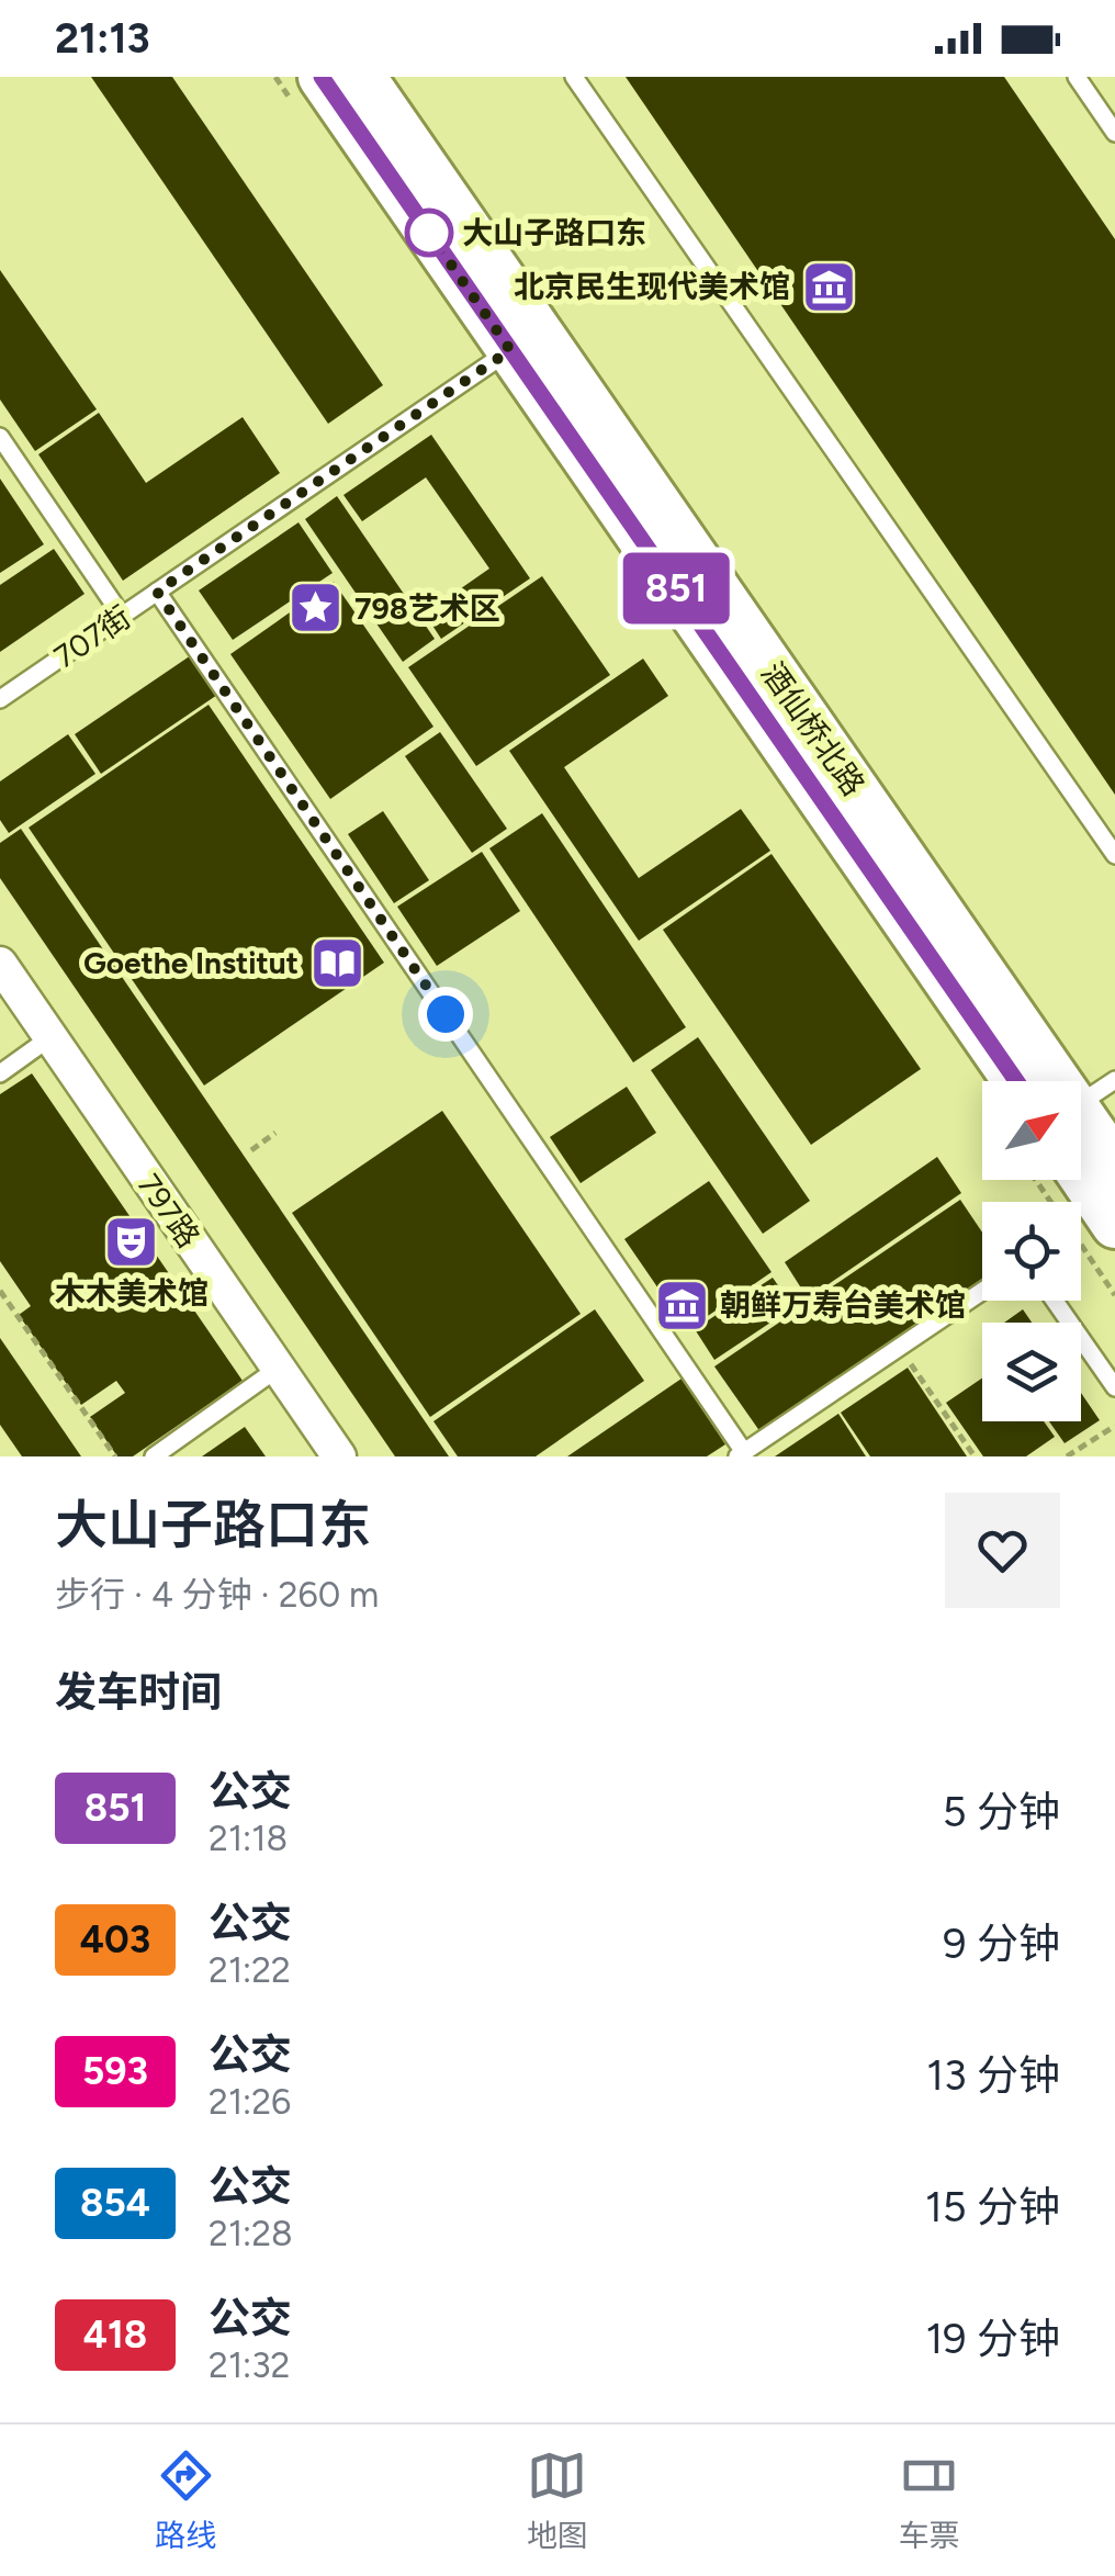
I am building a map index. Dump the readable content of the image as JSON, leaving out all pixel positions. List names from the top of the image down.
{
  "streets": {
    "street": ["酒仙桥北路", "797路"],
    "lane": ["707街"]
  },
  "crossings": [
    ["707街", "酒仙桥北路"]
  ],
  "places": {
    "other": ["大山子路口东"],
    "museum": ["北京民生现代美术馆", "朝鲜万寿台美术馆"],
    "place": ["798艺术区"],
    "library": ["Goethe Institut"],
    "theatre": ["木木美术馆"]
  },
  "lines": ["bus line 851"],
  "north": "top right",
  "page": {
    "status": "21:13",
    "on_map": "851",
    "heading": [
      ["大山子路口东", "步行 · 4 分钟 · 260 m"],
      "发车时间"
    ],
    "list": [
      {
        "mark": "851",
        "name": "公交",
        "note": "21:18",
        "value": "5 分钟"
      },
      {
        "mark": "403",
        "name": "公交",
        "note": "21:22",
        "value": "9 分钟"
      },
      {
        "mark": "593",
        "name": "公交",
        "note": "21:26",
        "value": "13 分钟"
      },
      {
        "mark": "854",
        "name": "公交",
        "note": "21:28",
        "value": "15 分钟"
      },
      {
        "mark": "418",
        "name": "公交",
        "note": "21:32",
        "value": "19 分钟"
      }
    ],
    "tabs": ["路线", "地图", "车票"]
  }
}
